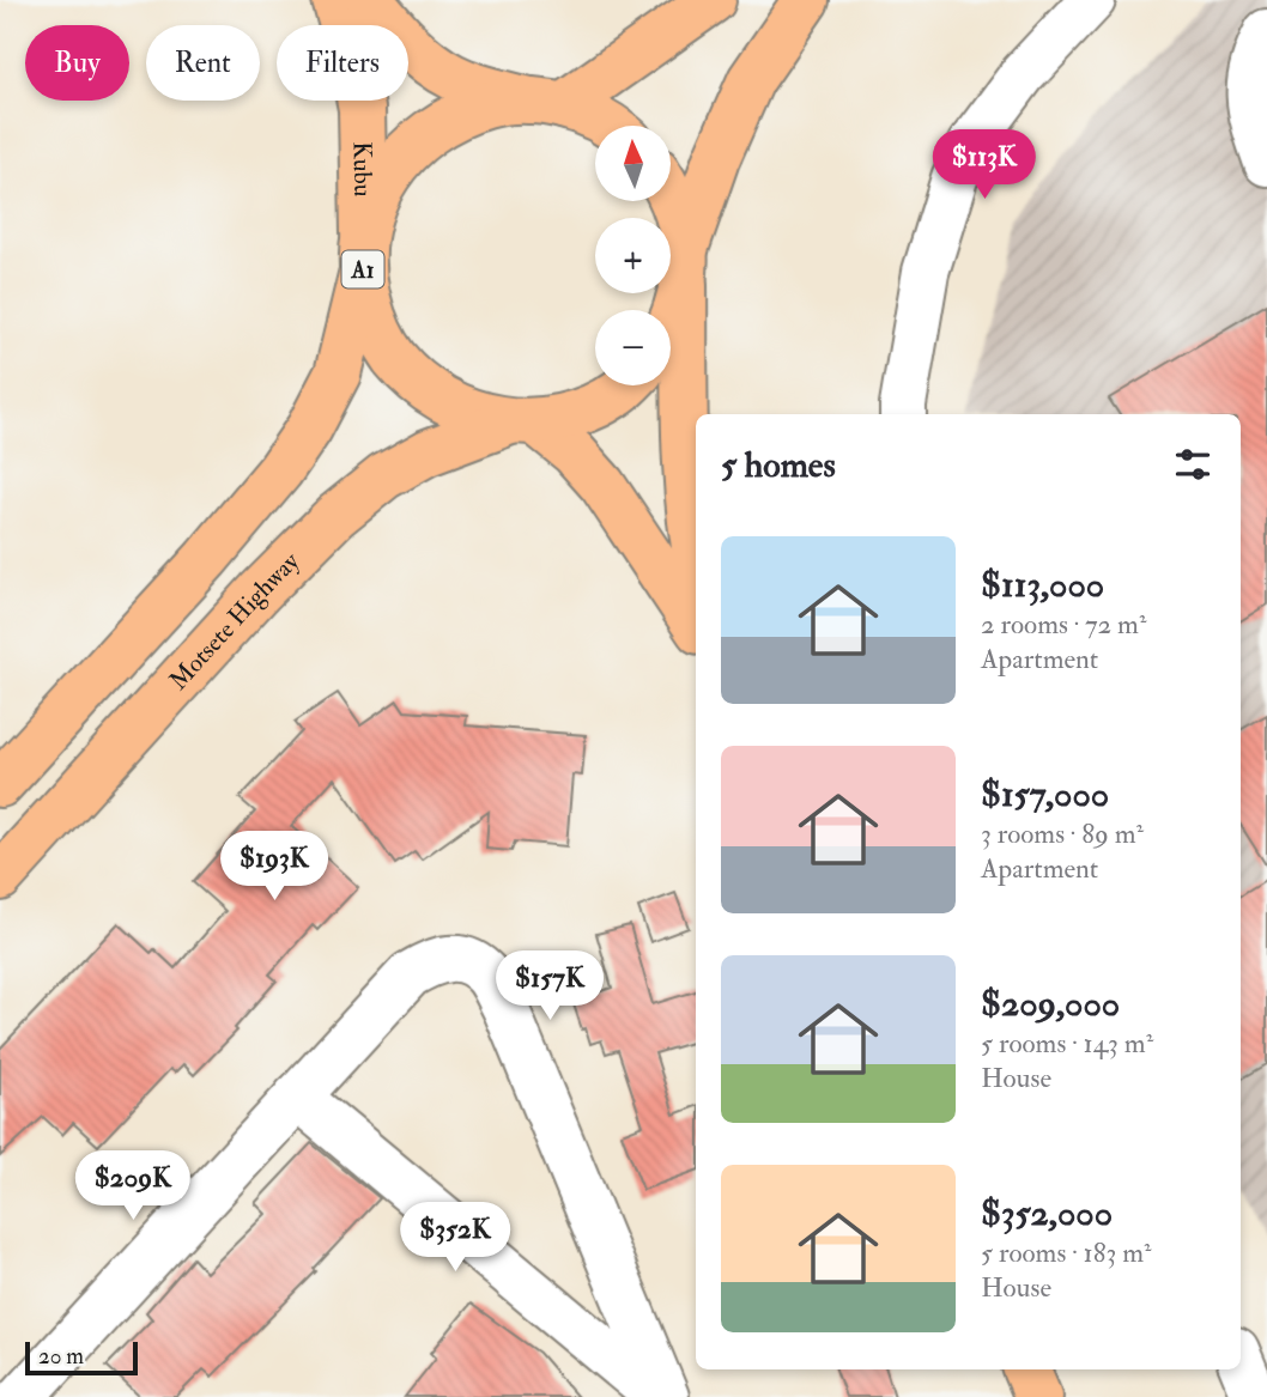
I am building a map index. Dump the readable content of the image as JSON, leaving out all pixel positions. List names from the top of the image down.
{
  "streets": {
    "main road": ["Kubu", "A1", "Motsete Highway"]
  },
  "crossings": [
    ["Kubu", "A1"],
    ["A1", "Motsete Highway"]
  ],
  "scale_bar": "20 m",
  "north": "top",
  "page": {
    "chip": ["Buy", "Rent", "Filters"],
    "map_buttons": ["+", "−"],
    "price": [
      "$113K",
      "$193K",
      "$157K",
      "$209K",
      "$352K"
    ],
    "heading": "5 homes",
    "list": [
      {
        "name": "$113,000",
        "note": "2 rooms · 72 m² · Apartment"
      },
      {
        "name": "$157,000",
        "note": "3 rooms · 89 m² · Apartment"
      },
      {
        "name": "$209,000",
        "note": "5 rooms · 143 m² · House"
      },
      {
        "name": "$352,000",
        "note": "5 rooms · 183 m² · House"
      }
    ],
    "scale": "20 m"
  }
}
